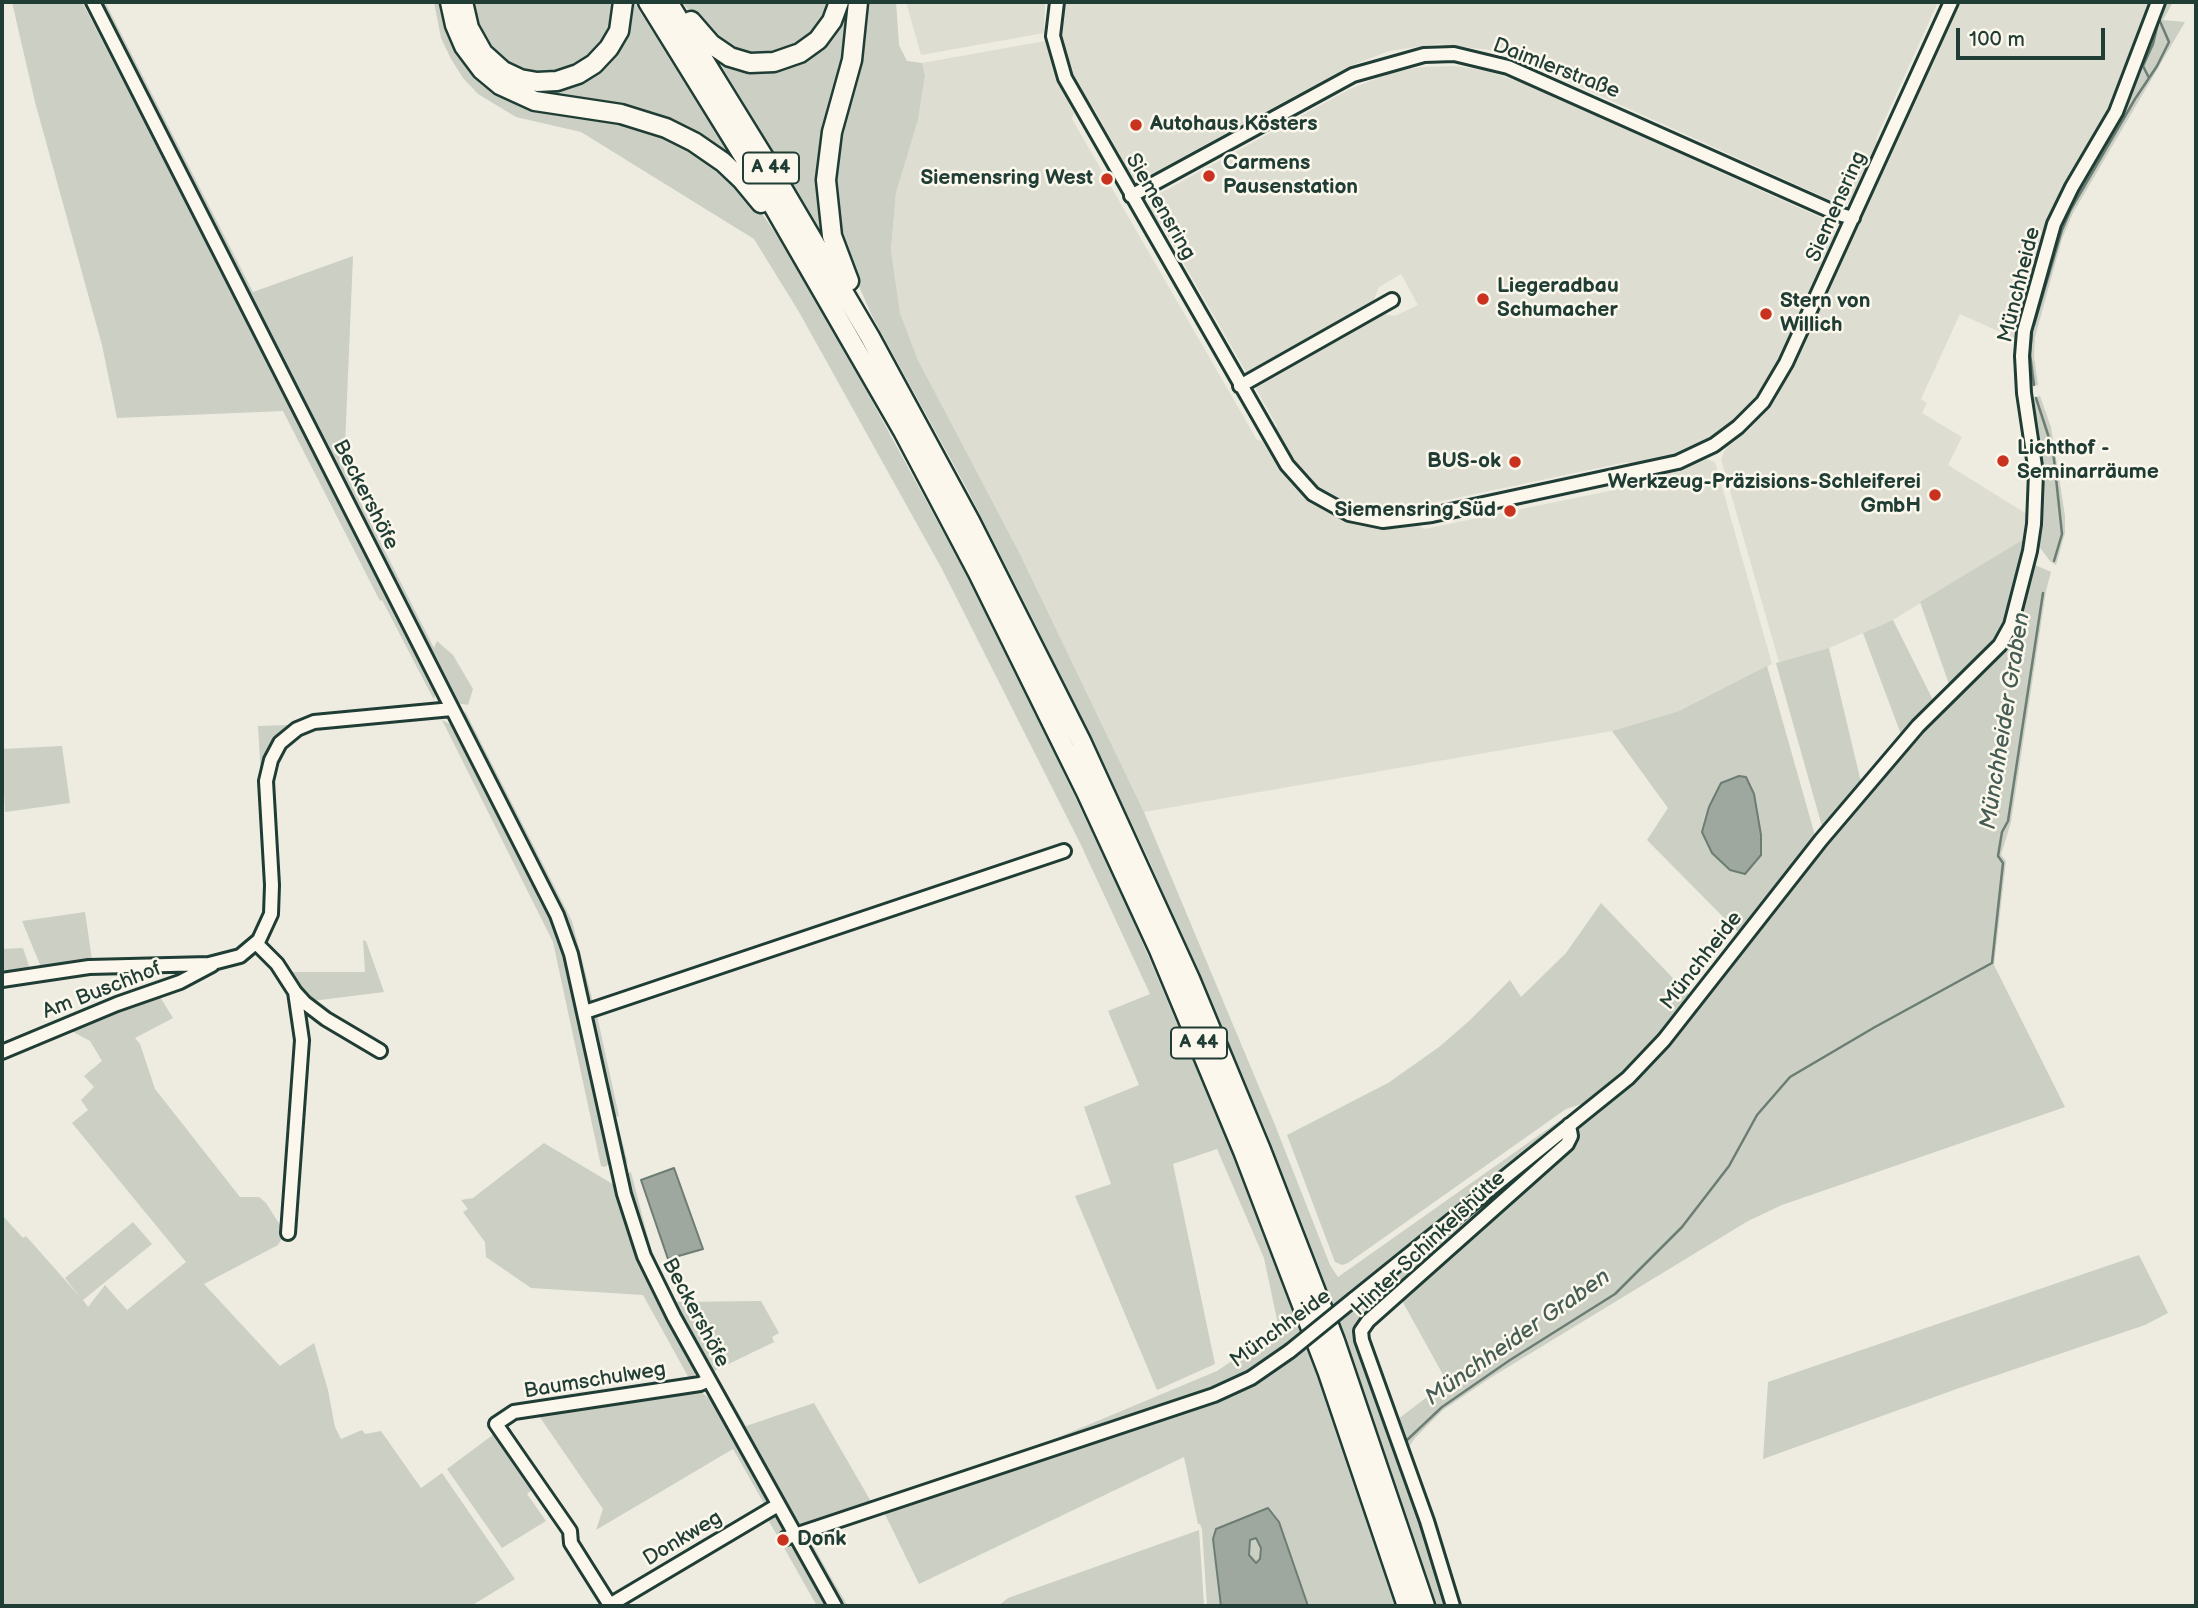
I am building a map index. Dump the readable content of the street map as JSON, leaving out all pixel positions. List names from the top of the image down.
{
  "streets": {
    "highway": ["A 44"],
    "street": [
      "Daimlerstraße",
      "Siemensring",
      "Münchheide",
      "Beckershöfe",
      "Am Buschhof",
      "Hinter Schinkelshütte",
      "Baumschulweg",
      "Donkweg"
    ]
  },
  "crossings": [
    ["Daimlerstraße", "Siemensring"],
    ["Münchheide", "Beckershöfe"],
    ["Münchheide", "Hinter Schinkelshütte"],
    ["Beckershöfe", "Baumschulweg"],
    ["Beckershöfe", "Donkweg"],
    ["Baumschulweg", "Donkweg"]
  ],
  "water": ["Münchheider Graben"],
  "places": [
    "Autohaus Kösters",
    "Carmens Pausenstation",
    "Siemensring West",
    "Liegeradbau Schumacher",
    "Stern von Willich",
    "Lichthof - Seminarräume",
    "BUS-ok",
    "Werkzeug-Präzisions-Schleiferei GmbH",
    "Siemensring Süd",
    "Donk"
  ],
  "scale_bar": "100 m"
}
